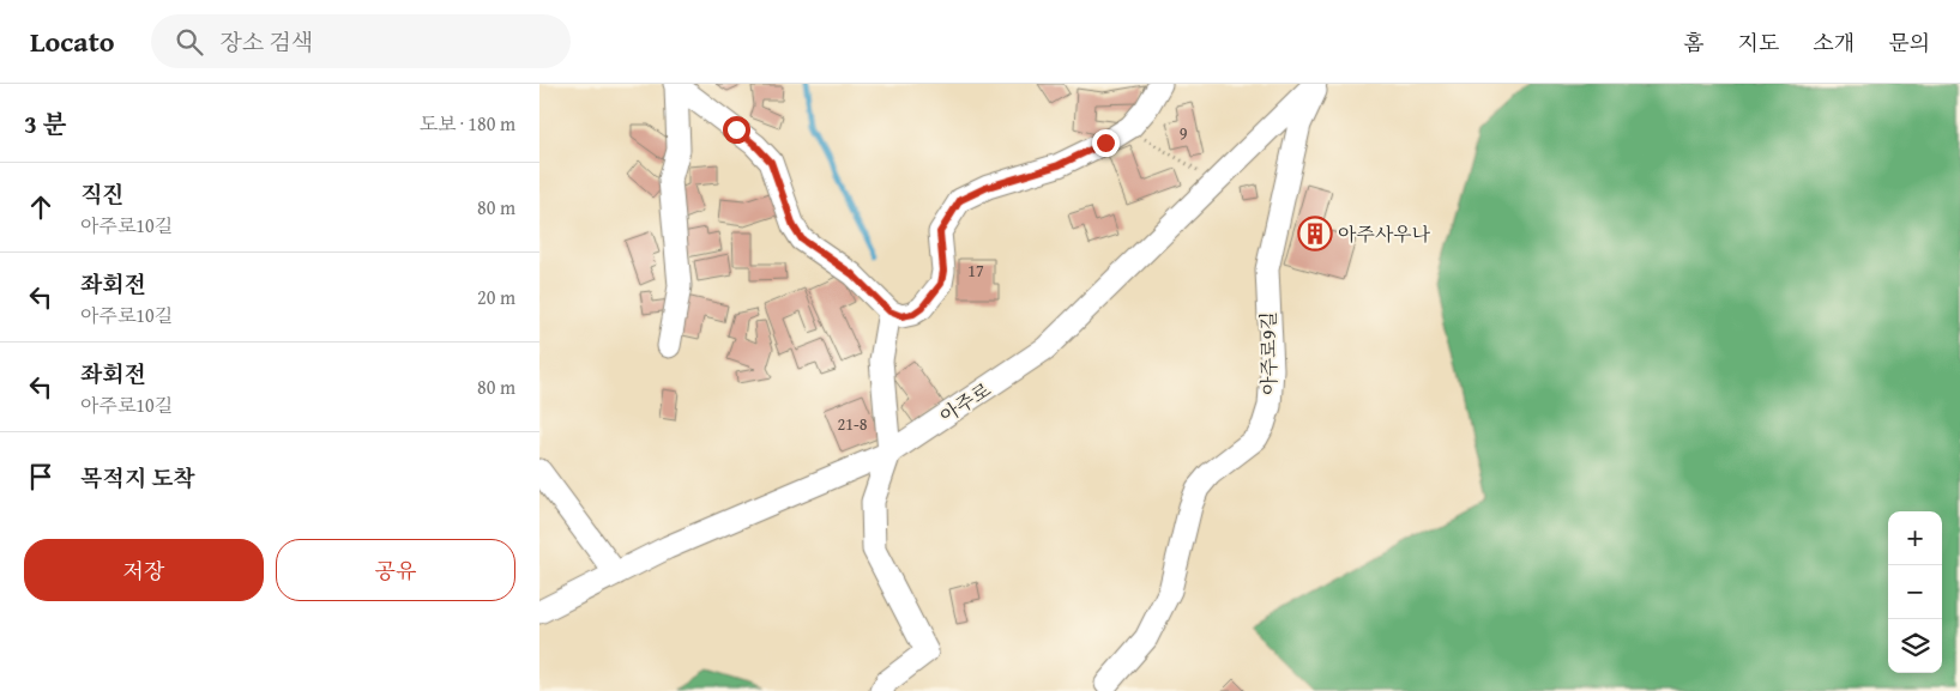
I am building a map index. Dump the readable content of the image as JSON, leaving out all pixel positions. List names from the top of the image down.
{
  "streets": {
    "street": ["아주로9길", "아주로"]
  },
  "crossings": [
    ["아주로9길", "아주로"]
  ],
  "places": {
    "building": ["아주사우나"]
  },
  "house_numbers": ["9", "17", "21-8"],
  "page": {
    "header": "Locato",
    "search": "장소 검색",
    "nav": [
      "홈",
      "지도",
      "소개",
      "문의"
    ],
    "heading": ["3 분", "도보 · 180 m"],
    "list": [
      ["직진", "아주로10길", "80 m"],
      ["좌회전", "아주로10길", "20 m"],
      ["좌회전", "아주로10길", "80 m"],
      "목적지 도착"
    ],
    "map_buttons": ["+", "−"],
    "buttons": ["저장", "공유"]
  }
}
